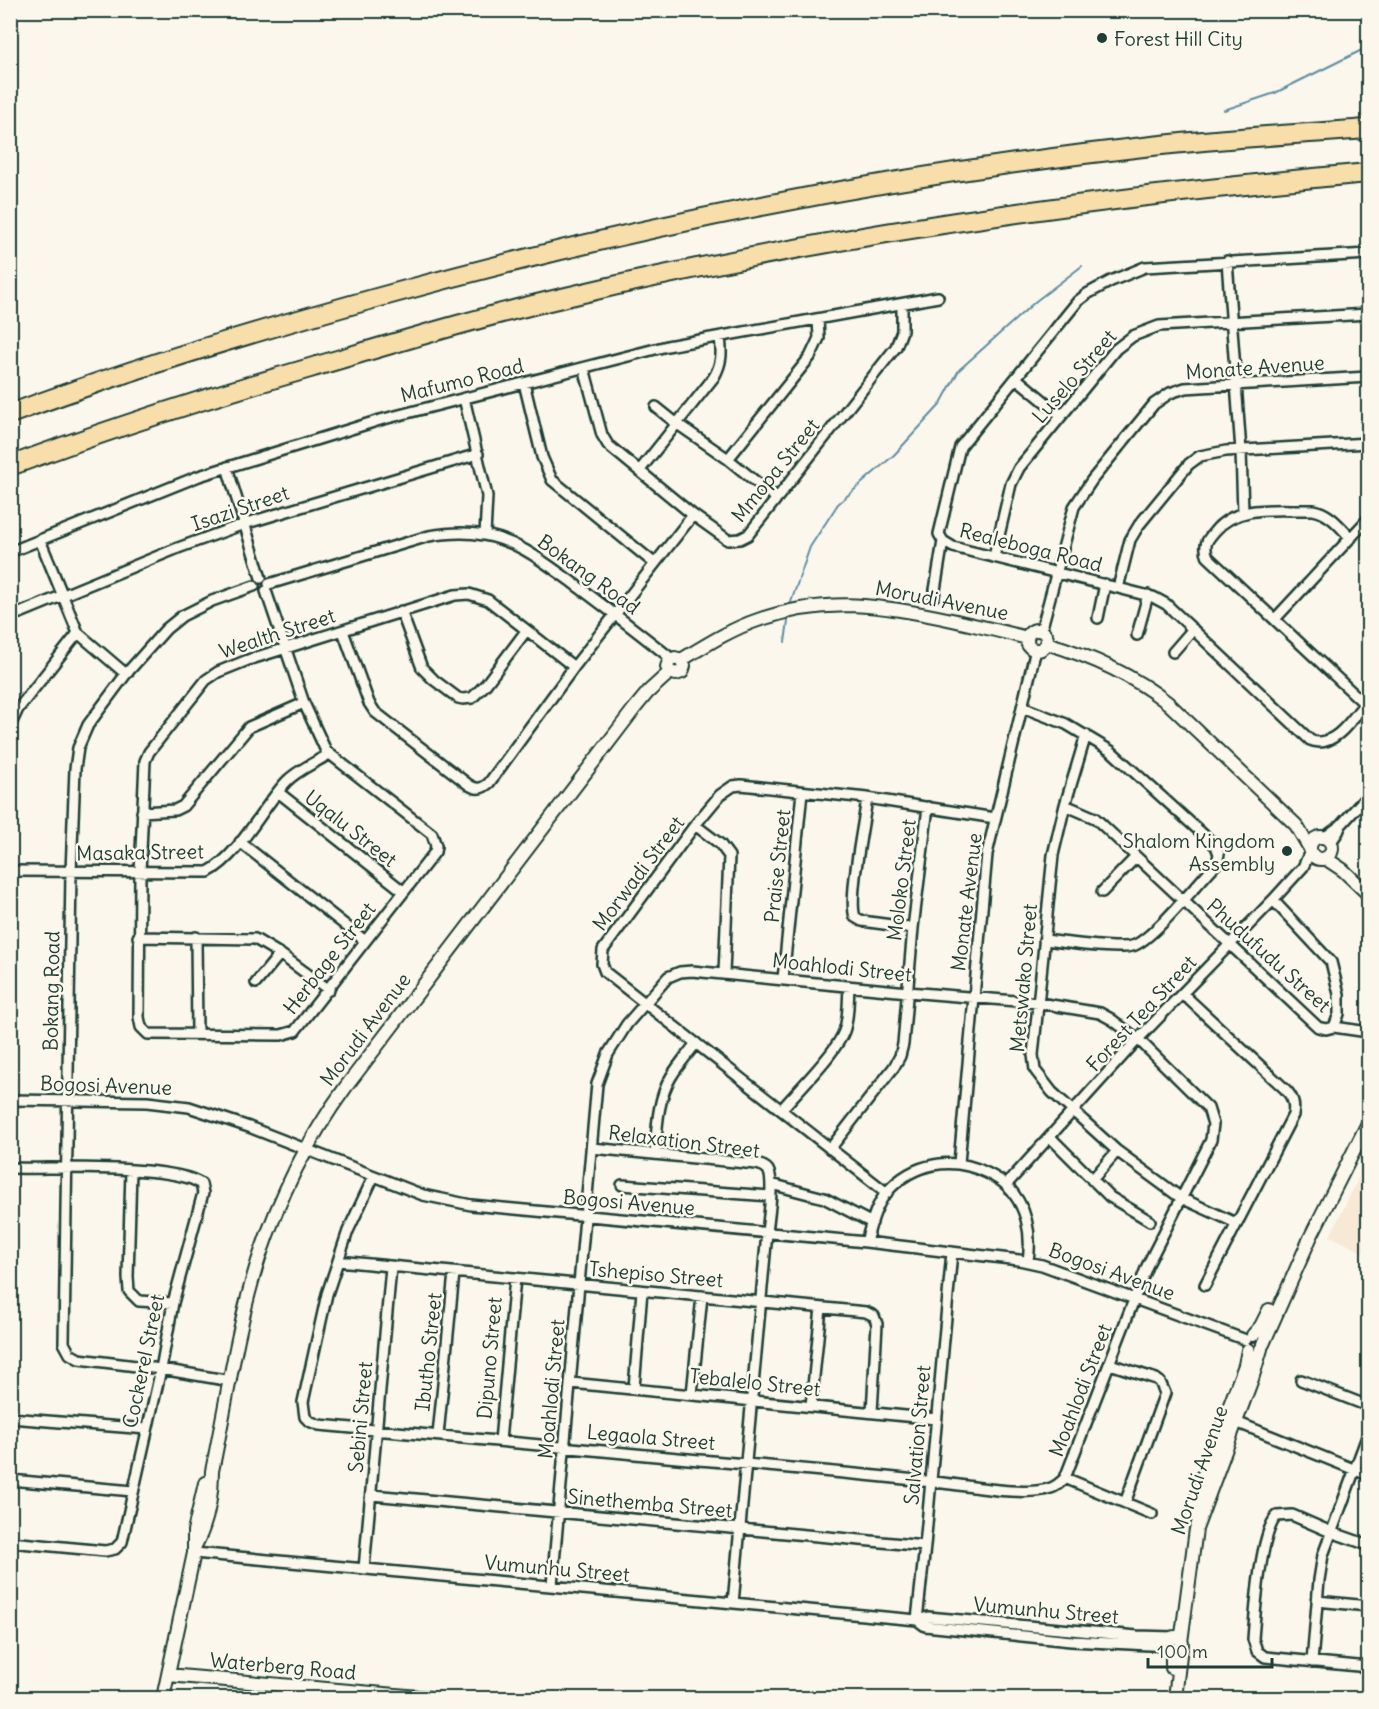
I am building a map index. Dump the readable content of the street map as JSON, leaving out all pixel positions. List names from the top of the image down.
{
  "streets": {
    "street": [
      "Monate Avenue",
      "Luselo Street",
      "Mafumo Road",
      "Mmopa Street",
      "Isazi Street",
      "Realeboga Road",
      "Bokang Road",
      "Morudi Avenue",
      "Wealth Street",
      "Uqalu Street",
      "Masaka Street",
      "Praise Street",
      "Morwadi Street",
      "Moloko Street",
      "Phudufudu Street",
      "Herbage Street",
      "Moahlodi Street",
      "Metswako Street",
      "Forest Tea Street",
      "Bogosi Avenue",
      "Relaxation Street",
      "Tshepiso Street",
      "Ibutho Street",
      "Dipuno Street",
      "Cockerel Street",
      "Tebalelo Street",
      "Sebini Street",
      "Salvation Street",
      "Legaola Street",
      "Sinethemba Street",
      "Vumunhu Street",
      "Waterberg Road"
    ]
  },
  "crossings": [
    ["Monate Avenue", "Realeboga Road"],
    ["Monate Avenue", "Morudi Avenue"],
    ["Monate Avenue", "Morwadi Street"],
    ["Monate Avenue", "Moahlodi Street"],
    ["Luselo Street", "Realeboga Road"],
    ["Mafumo Road", "Mmopa Street"],
    ["Bokang Road", "Morudi Avenue"],
    ["Bokang Road", "Masaka Street"],
    ["Bokang Road", "Bogosi Avenue"],
    ["Bokang Road", "Cockerel Street"],
    ["Morudi Avenue", "Bogosi Avenue"],
    ["Morudi Avenue", "Vumunhu Street"],
    ["Morudi Avenue", "Waterberg Road"],
    ["Wealth Street", "Masaka Street"],
    ["Wealth Street", "Herbage Street"],
    ["Uqalu Street", "Masaka Street"],
    ["Uqalu Street", "Herbage Street"],
    ["Masaka Street", "Herbage Street"],
    ["Praise Street", "Morwadi Street"],
    ["Praise Street", "Moahlodi Street"],
    ["Morwadi Street", "Moloko Street"],
    ["Morwadi Street", "Moahlodi Street"],
    ["Moloko Street", "Moahlodi Street"],
    ["Phudufudu Street", "Metswako Street"],
    ["Phudufudu Street", "Forest Tea Street"],
    ["Moahlodi Street", "Metswako Street"],
    ["Moahlodi Street", "Forest Tea Street"],
    ["Moahlodi Street", "Bogosi Avenue"],
    ["Moahlodi Street", "Relaxation Street"],
    ["Moahlodi Street", "Tshepiso Street"],
    ["Moahlodi Street", "Tebalelo Street"],
    ["Moahlodi Street", "Legaola Street"],
    ["Moahlodi Street", "Sinethemba Street"],
    ["Moahlodi Street", "Vumunhu Street"],
    ["Metswako Street", "Forest Tea Street"],
    ["Bogosi Avenue", "Relaxation Street"],
    ["Bogosi Avenue", "Salvation Street"],
    ["Bogosi Avenue", "Legaola Street"],
    ["Relaxation Street", "Tshepiso Street"],
    ["Relaxation Street", "Tebalelo Street"],
    ["Relaxation Street", "Legaola Street"],
    ["Relaxation Street", "Sinethemba Street"],
    ["Relaxation Street", "Vumunhu Street"],
    ["Tshepiso Street", "Ibutho Street"],
    ["Tshepiso Street", "Dipuno Street"],
    ["Tshepiso Street", "Tebalelo Street"],
    ["Tshepiso Street", "Sebini Street"],
    ["Tshepiso Street", "Legaola Street"],
    ["Ibutho Street", "Legaola Street"],
    ["Dipuno Street", "Legaola Street"],
    ["Tebalelo Street", "Salvation Street"],
    ["Sebini Street", "Legaola Street"],
    ["Sebini Street", "Sinethemba Street"],
    ["Sebini Street", "Vumunhu Street"],
    ["Salvation Street", "Legaola Street"],
    ["Salvation Street", "Sinethemba Street"],
    ["Salvation Street", "Vumunhu Street"]
  ],
  "places": ["Forest Hill City", "Shalom Kingdom Assembly"],
  "scale_bar": "100 m"
}
